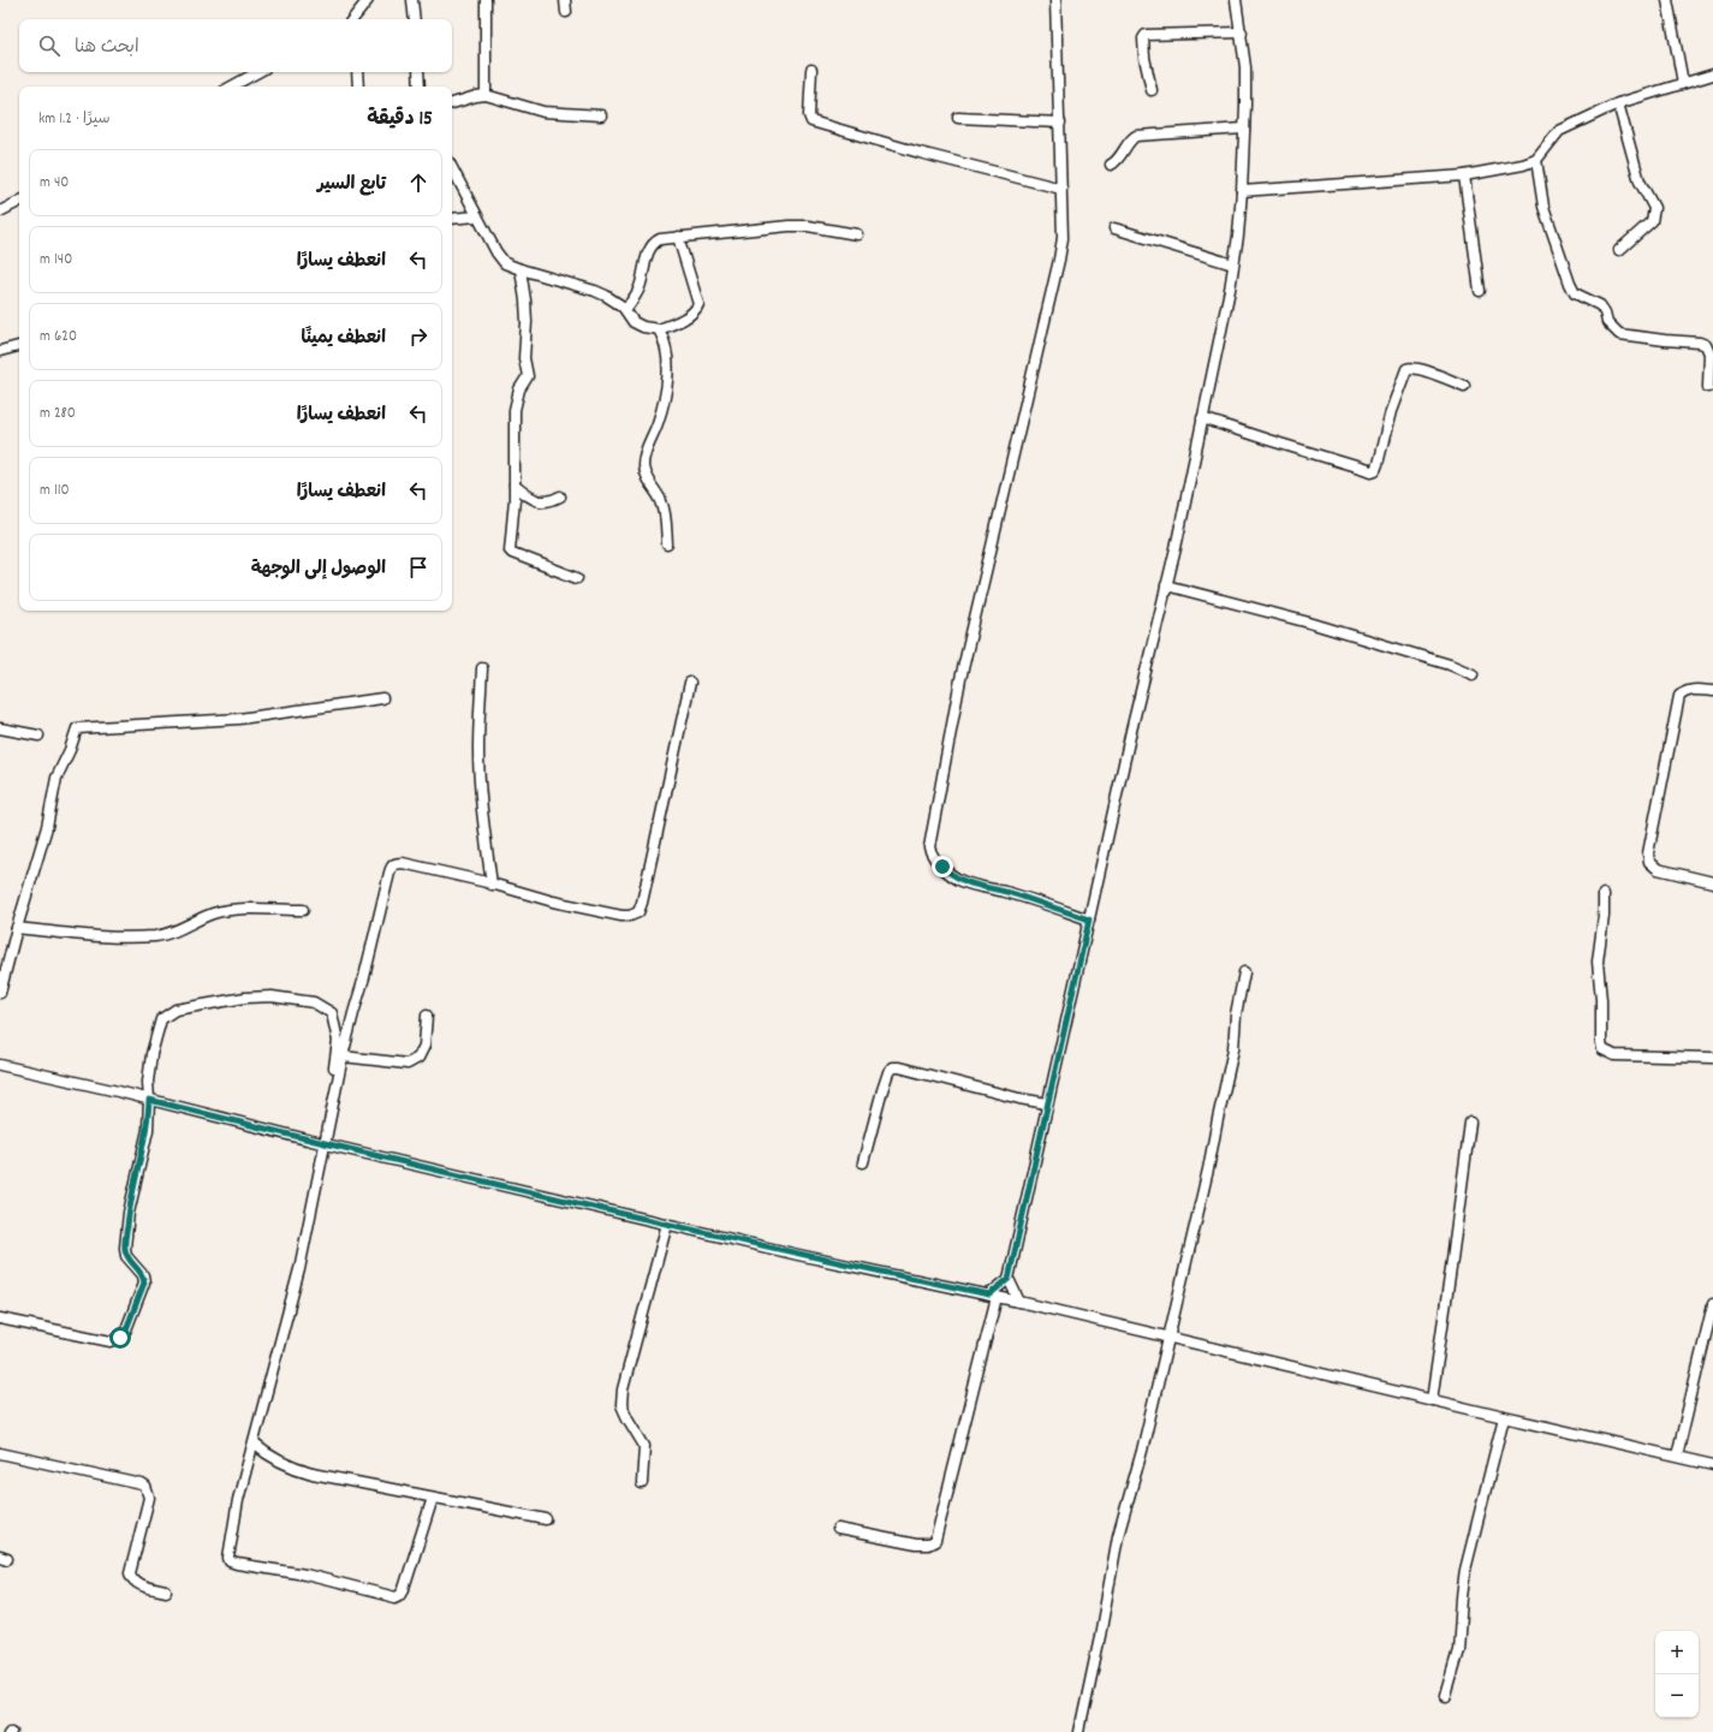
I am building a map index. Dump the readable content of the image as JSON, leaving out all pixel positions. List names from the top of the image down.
{
  "page": {
    "search": "ابحث هنا",
    "heading": ["15 دقيقة", "سيرًا · 1.2 km"],
    "list": [
      ["تابع السير", "40 m"],
      ["انعطف يسارًا", "140 m"],
      ["انعطف يمينًا", "620 m"],
      ["انعطف يسارًا", "280 m"],
      ["انعطف يسارًا", "110 m"],
      "الوصول إلى الوجهة"
    ],
    "map_buttons": ["+", "−"]
  }
}
